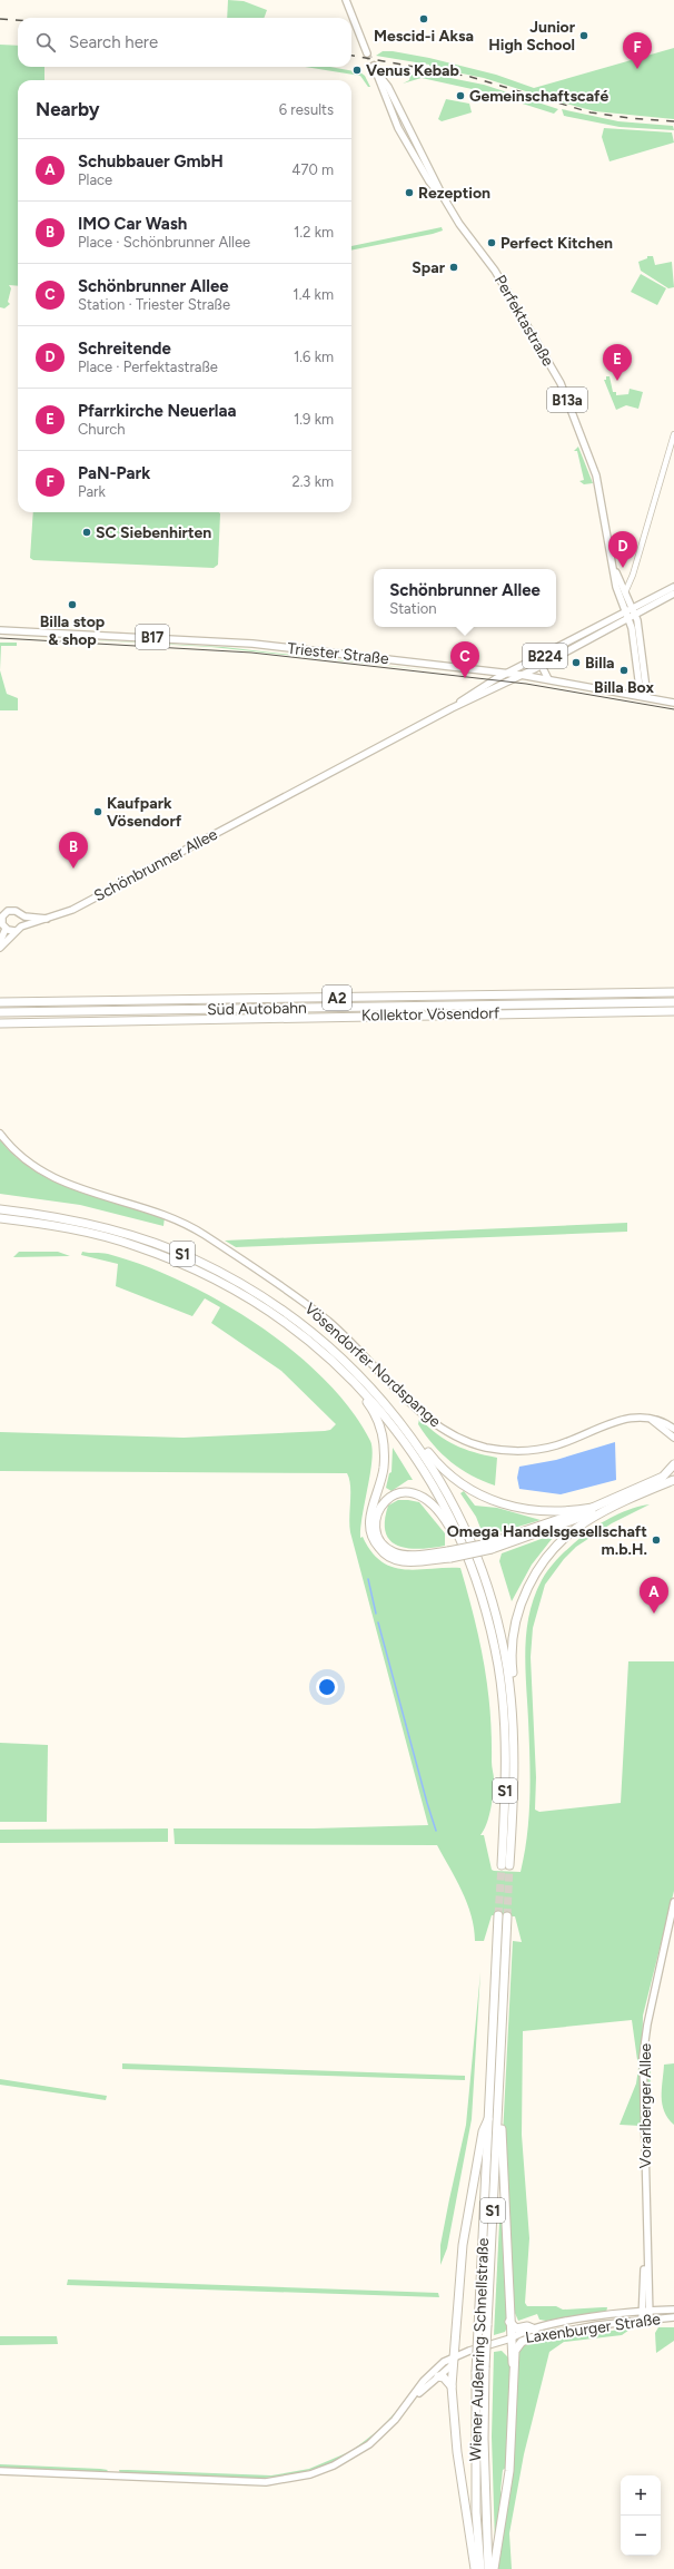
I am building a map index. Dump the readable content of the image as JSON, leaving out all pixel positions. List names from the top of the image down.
{
  "streets": {
    "highway": [
      "A2",
      "Süd Autobahn",
      "Kollektor Vösendorf",
      "S1",
      "Wiener Außenring Schnellstraße"
    ],
    "main road": [
      "Perfektastraße",
      "B13a",
      "B17",
      "Triester Straße",
      "B224",
      "Schönbrunner Allee",
      "Vösendorfer Nordspange",
      "Vorarlberger Allee",
      "Laxenburger Straße"
    ]
  },
  "crossings": [
    ["Perfektastraße", "B13a"],
    ["Perfektastraße", "B224"],
    ["B13a", "Triester Straße"],
    ["B13a", "B224"],
    ["Triester Straße", "B224"],
    ["Vorarlberger Allee", "Laxenburger Straße"]
  ],
  "places": [
    "Mescid-i Aksa",
    "Junior High School",
    "Venus Kebab",
    "Gemeinschaftscafé",
    "Rezeption",
    "Perfect Kitchen",
    "Spar",
    "SC Siebenhirten",
    "Billa stop & shop",
    "Billa",
    "Billa Box",
    "Kaufpark Vösendorf",
    "Omega Handelsgesellschaft m.b.H."
  ],
  "page": {
    "search": "Search here",
    "pins": [
      "F",
      "E",
      "D",
      "C",
      "B",
      "A"
    ],
    "heading": ["Nearby", "6 results"],
    "list": [
      {
        "mark": "A",
        "name": "Schubbauer GmbH",
        "note": "Place",
        "value": "470 m"
      },
      {
        "mark": "B",
        "name": "IMO Car Wash",
        "note": "Place · Schönbrunner Allee",
        "value": "1.2 km"
      },
      {
        "mark": "C",
        "name": "Schönbrunner Allee",
        "note": "Station · Triester Straße",
        "value": "1.4 km"
      },
      {
        "mark": "D",
        "name": "Schreitende",
        "note": "Place · Perfektastraße",
        "value": "1.6 km"
      },
      {
        "mark": "E",
        "name": "Pfarrkirche Neuerlaa",
        "note": "Church",
        "value": "1.9 km"
      },
      {
        "mark": "F",
        "name": "PaN-Park",
        "note": "Park",
        "value": "2.3 km"
      }
    ],
    "popup": ["Schönbrunner Allee", "Station"],
    "map_buttons": ["+", "−"]
  }
}
